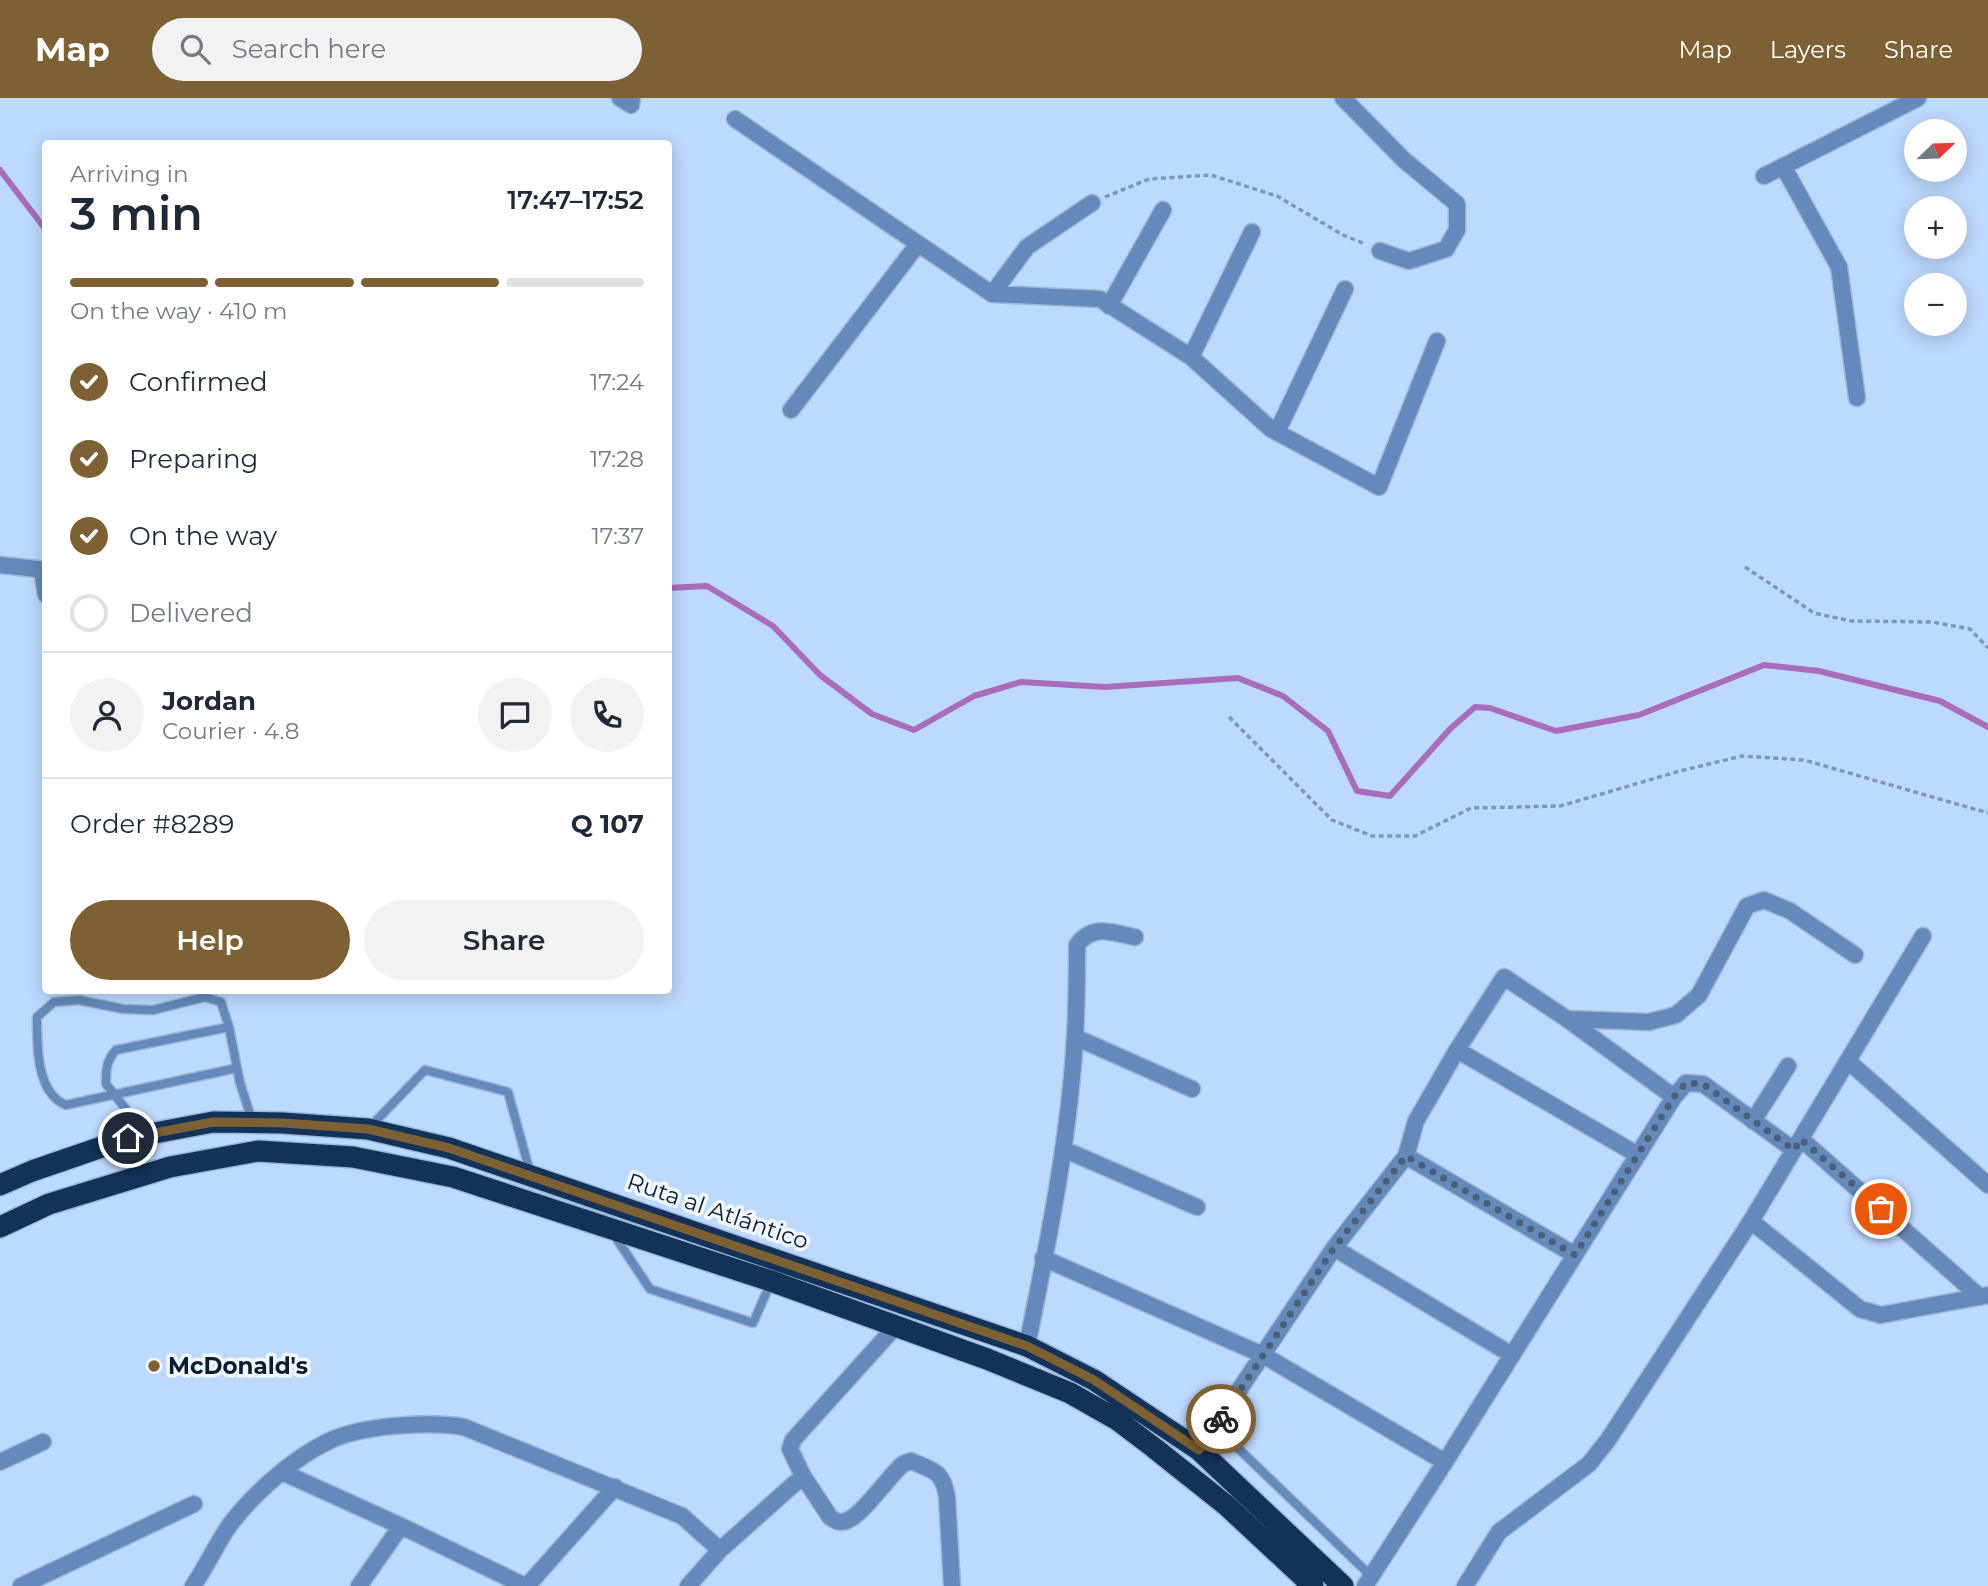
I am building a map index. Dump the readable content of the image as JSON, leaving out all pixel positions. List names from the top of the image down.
{
  "streets": {
    "highway": ["Ruta al Atlántico"]
  },
  "places": ["McDonald's"],
  "north": "top right",
  "page": {
    "header": "Map",
    "search": "Search here",
    "nav": ["Map", "Layers", "Share"],
    "map_buttons": ["+", "−"],
    "heading": ["3 min", "Arriving in", "17:47–17:52"],
    "panel": [
      "Jordan",
      "Courier · 4.8",
      "Order #8289",
      "Q 107"
    ],
    "bar": "On the way · 410 m",
    "list": [
      ["Confirmed", "17:24"],
      ["Preparing", "17:28"],
      ["On the way", "17:37"],
      "Delivered"
    ],
    "buttons": ["Help", "Share"]
  }
}
